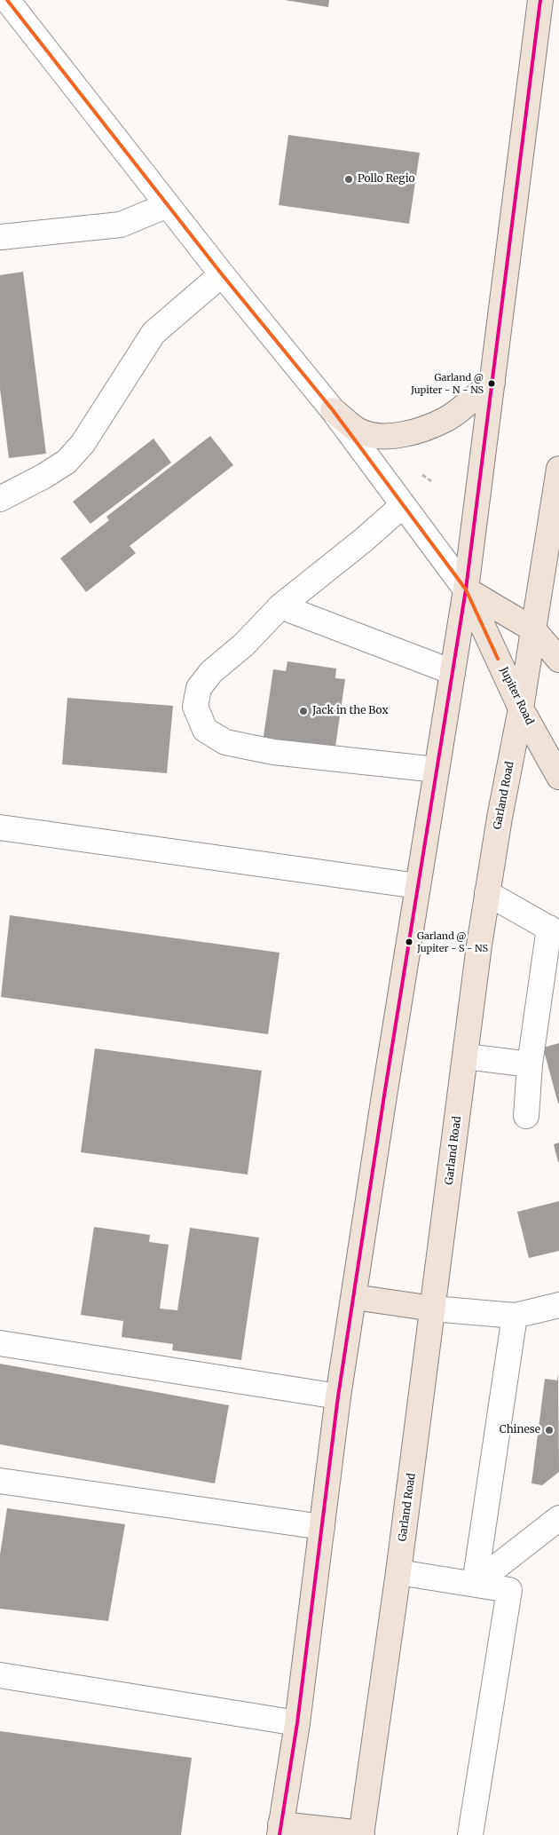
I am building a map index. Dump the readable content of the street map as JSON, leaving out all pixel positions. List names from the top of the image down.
{
  "streets": {
    "main road": ["Jupiter Road", "Garland Road"]
  },
  "crossings": [
    ["Jupiter Road", "Garland Road"]
  ],
  "places": [
    "Pollo Regio",
    "Garland @ Jupiter - N - NS",
    "Jack in the Box",
    "Garland @ Jupiter - S - NS",
    "Chinese"
  ]
}
